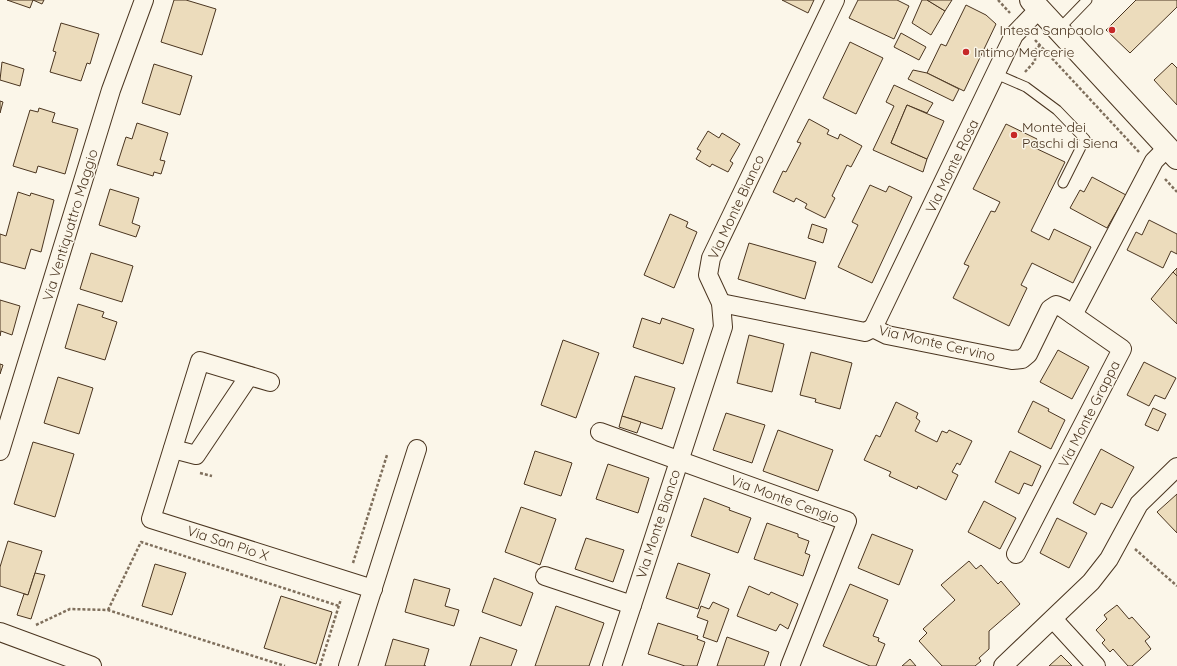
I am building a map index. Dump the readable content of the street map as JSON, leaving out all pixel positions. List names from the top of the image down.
{
  "streets": {
    "street": [
      "Via Monte Rosa",
      "Via Monte Bianco",
      "Via Ventiquattro Maggio",
      "Via Monte Cervino",
      "Via Monte Grappa",
      "Via Monte Cengio",
      "Via San Pio X"
    ]
  },
  "crossings": [
    ["Via Monte Rosa", "Via Monte Cervino"],
    ["Via Monte Bianco", "Via Monte Cervino"],
    ["Via Monte Bianco", "Via Monte Cengio"],
    ["Via Monte Cervino", "Via Monte Grappa"]
  ],
  "places": ["Intesa Sanpaolo", "Intimo Mercerie", "Monte dei Paschi di Siena"]
}
